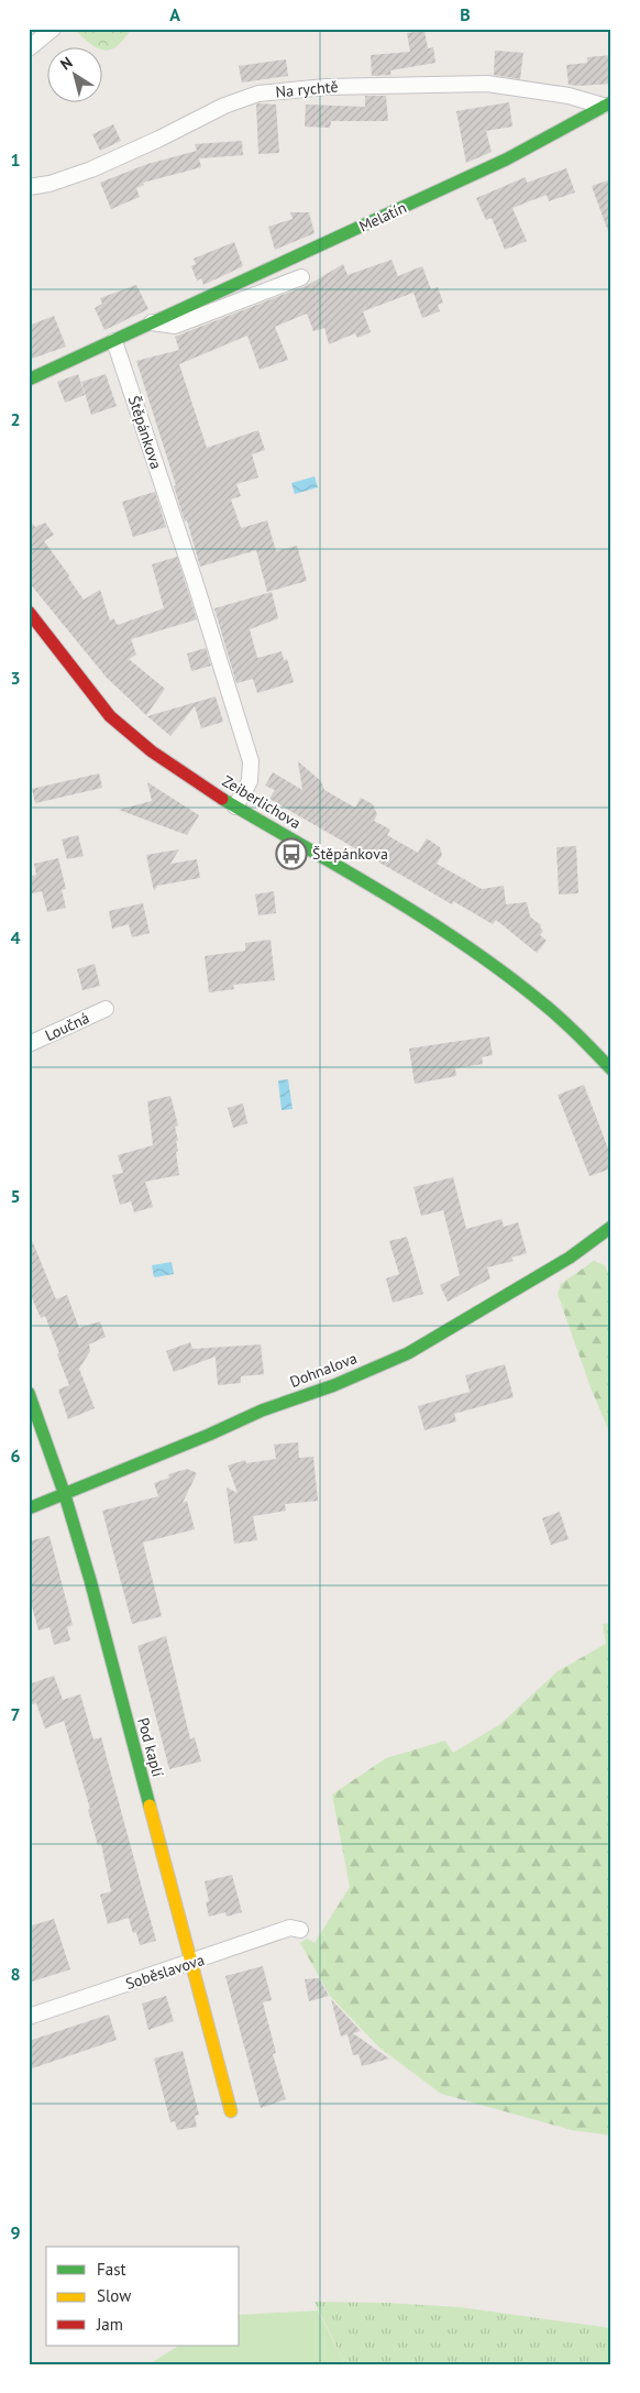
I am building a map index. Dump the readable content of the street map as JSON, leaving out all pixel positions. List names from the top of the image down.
{
  "streets": {
    "street": [
      "Na rychtě",
      "Melatín",
      "Štěpánkova",
      "Zeiberlichova",
      "Loučná",
      "Dohnalova",
      "Pod kaplí",
      "Soběslavova"
    ]
  },
  "crossings": [
    ["Na rychtě", "Melatín"],
    ["Melatín", "Štěpánkova"],
    ["Štěpánkova", "Zeiberlichova"],
    ["Dohnalova", "Pod kaplí"],
    ["Pod kaplí", "Soběslavova"]
  ],
  "places": {
    "bus stop": ["Štěpánkova"]
  },
  "legend": ["Fast", "Slow", "Jam"],
  "north": "top left",
  "grid": {
    "columns": ["A", "B"],
    "rows": [
      "1",
      "2",
      "3",
      "4",
      "5",
      "6",
      "7",
      "8",
      "9"
    ]
  }
}
